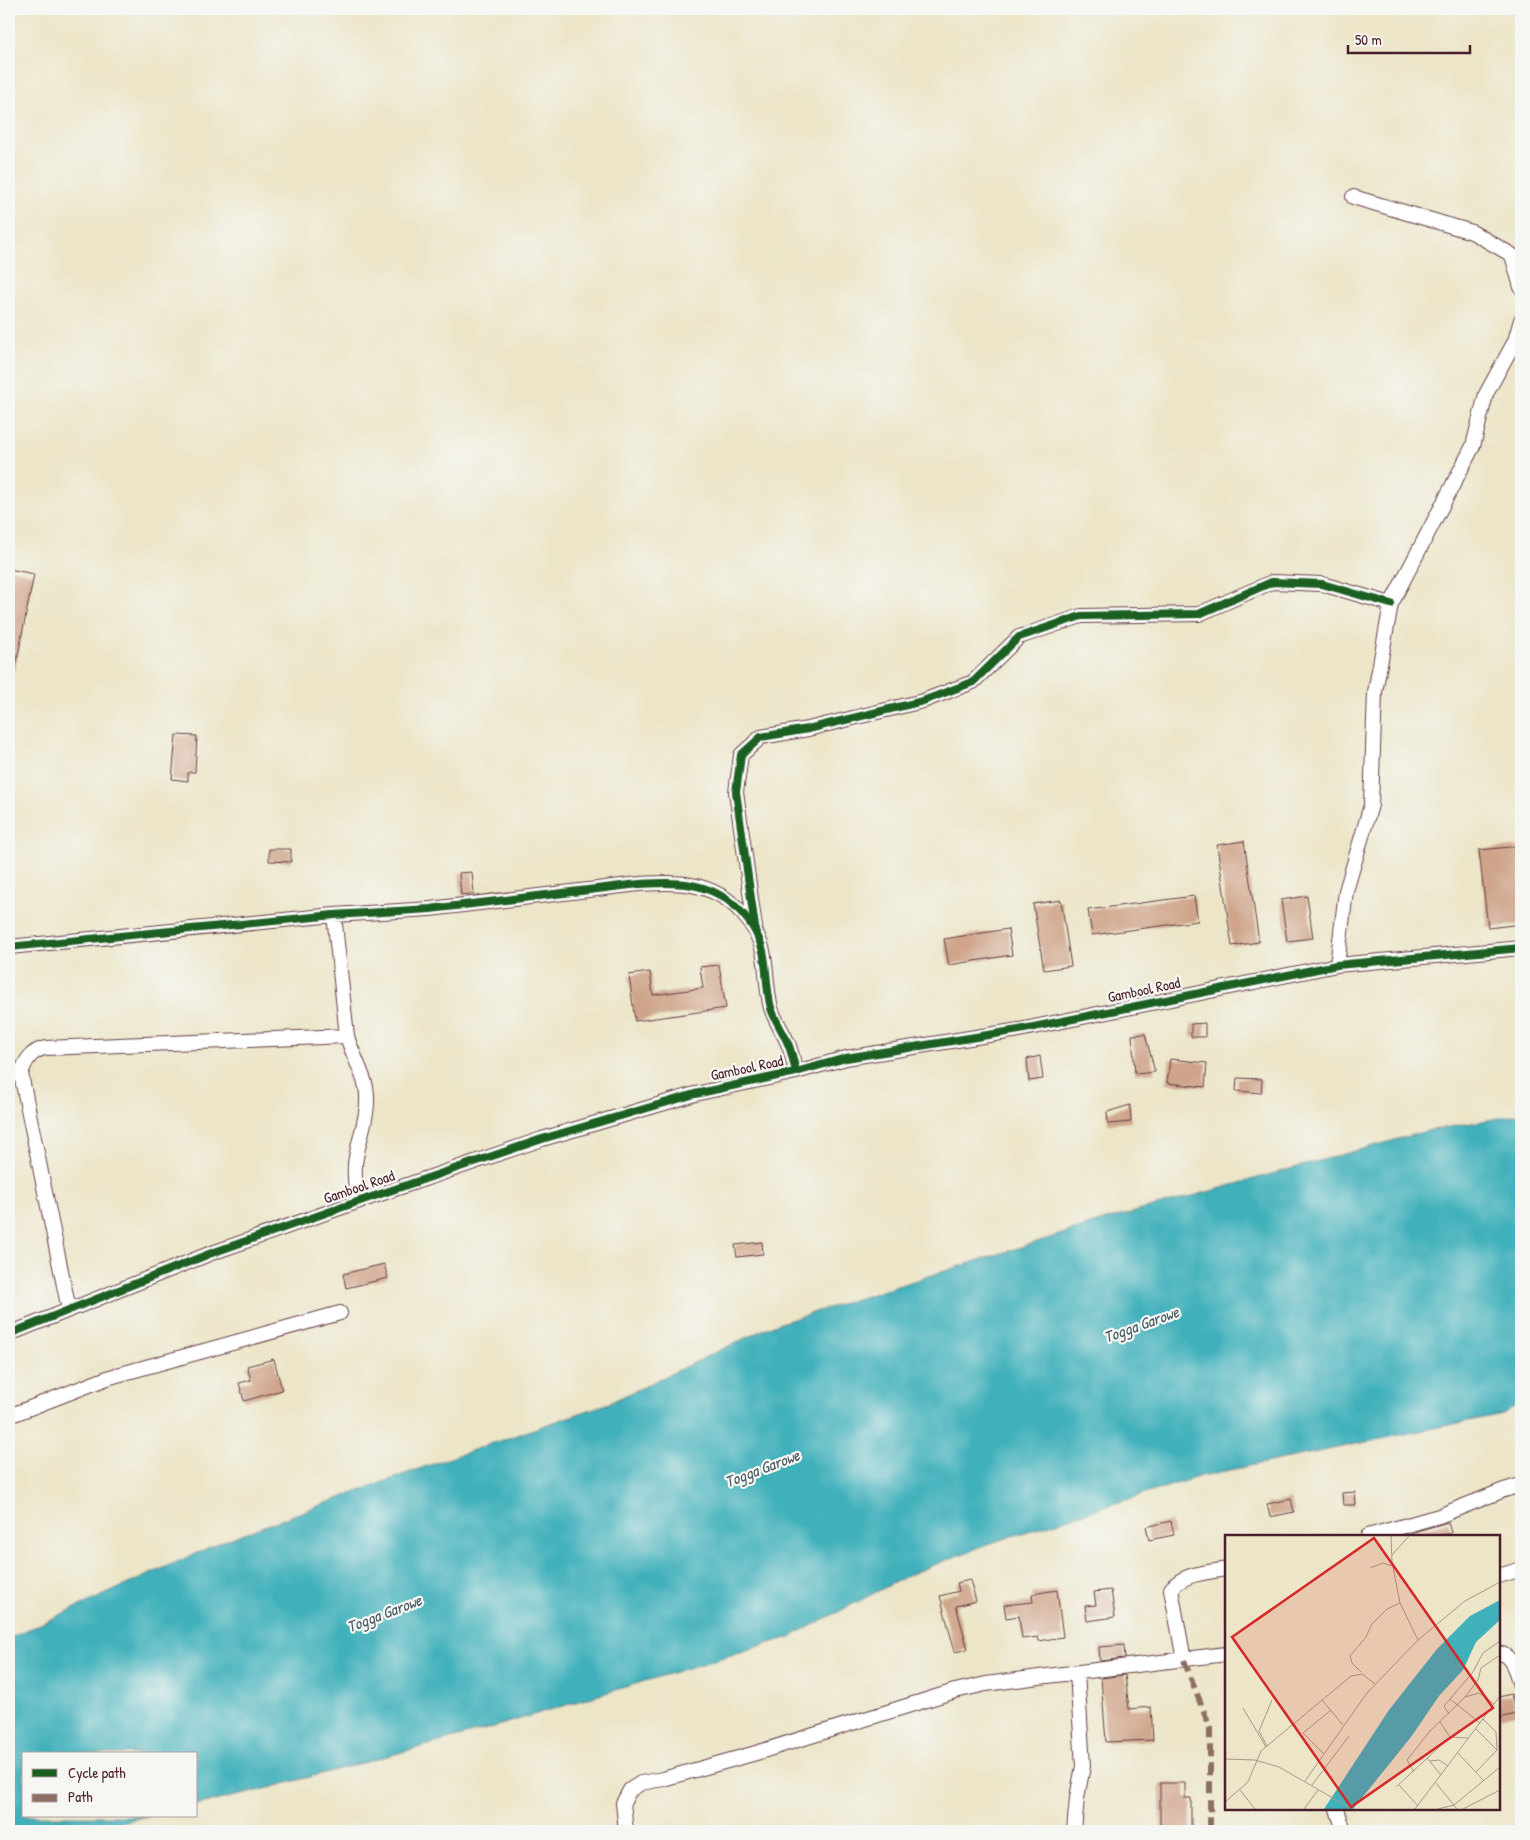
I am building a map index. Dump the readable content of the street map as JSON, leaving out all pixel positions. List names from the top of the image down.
{
  "streets": {
    "street": ["Gambool Road"]
  },
  "water": ["Togga Garowe"],
  "legend": ["Cycle path", "Path"],
  "scale_bar": "50 m"
}
